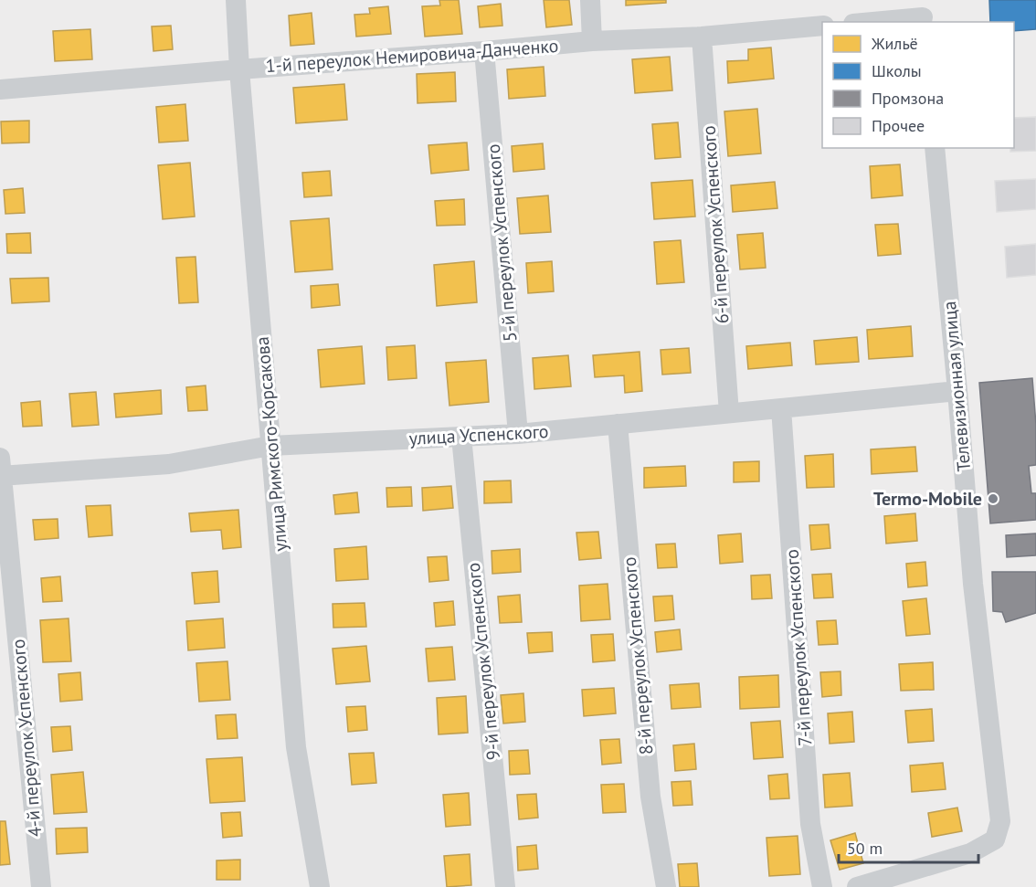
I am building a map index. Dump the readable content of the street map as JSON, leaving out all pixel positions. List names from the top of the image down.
{
  "streets": {
    "street": [
      "1-й переулок Немировича-Данченко",
      "6-й переулок Успенского",
      "5-й переулок Успенского",
      "Телевизионная улица",
      "улица Успенского",
      "улица Римского-Корсакова",
      "7-й переулок Успенского",
      "8-й переулок Успенского",
      "9-й переулок Успенского",
      "4-й переулок Успенского"
    ]
  },
  "crossings": [
    ["1-й переулок Немировича-Данченко", "6-й переулок Успенского"],
    ["1-й переулок Немировича-Данченко", "5-й переулок Успенского"],
    ["1-й переулок Немировича-Данченко", "улица Римского-Корсакова"],
    ["6-й переулок Успенского", "улица Успенского"],
    ["5-й переулок Успенского", "улица Успенского"],
    ["Телевизионная улица", "улица Успенского"],
    ["улица Успенского", "улица Римского-Корсакова"],
    ["улица Успенского", "7-й переулок Успенского"],
    ["улица Успенского", "8-й переулок Успенского"],
    ["улица Успенского", "9-й переулок Успенского"],
    ["улица Успенского", "4-й переулок Успенского"]
  ],
  "places": ["Termo-Mobile"],
  "legend": [
    "Жильё",
    "Школы",
    "Промзона",
    "Прочее"
  ],
  "scale_bar": "50 m"
}
